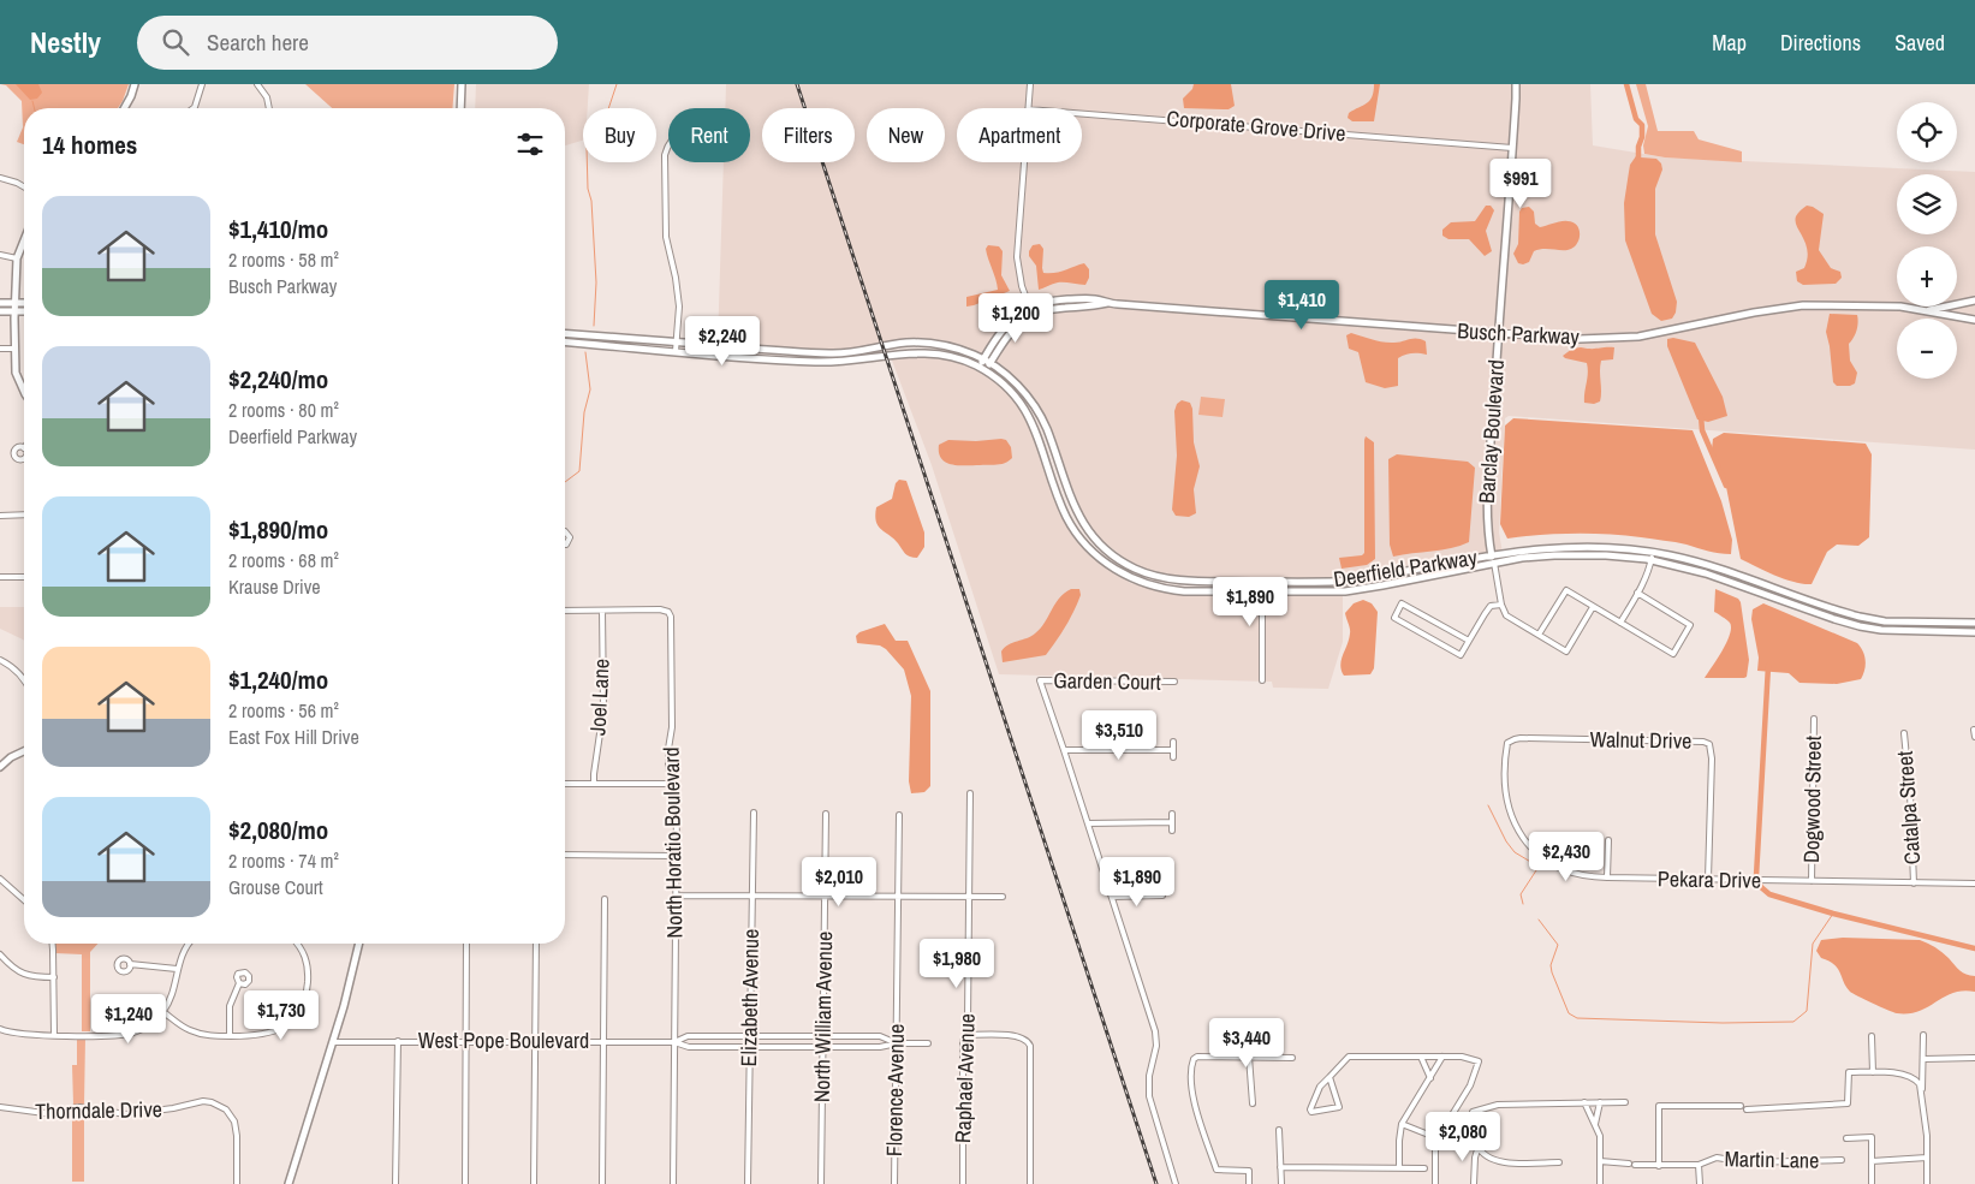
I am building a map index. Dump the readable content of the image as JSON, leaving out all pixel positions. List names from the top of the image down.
{
  "streets": {
    "main road": ["Busch Parkway", "Barclay Boulevard", "Deerfield Parkway"],
    "street": [
      "Corporate Grove Drive",
      "Garden Court",
      "Joel Lane",
      "Walnut Drive",
      "Dogwood Street",
      "Catalpa Street",
      "North Horatio Boulevard",
      "Pekara Drive",
      "Elizabeth Avenue",
      "North William Avenue",
      "West Pope Boulevard",
      "Raphael Avenue",
      "Florence Avenue",
      "Thorndale Drive",
      "Martin Lane"
    ]
  },
  "crossings": [
    ["Corporate Grove Drive", "Barclay Boulevard"],
    ["Busch Parkway", "Barclay Boulevard"],
    ["Busch Parkway", "Deerfield Parkway"],
    ["Barclay Boulevard", "Deerfield Parkway"],
    ["Joel Lane", "North Horatio Boulevard"],
    ["Walnut Drive", "Pekara Drive"],
    ["Dogwood Street", "Pekara Drive"],
    ["Catalpa Street", "Pekara Drive"],
    ["North Horatio Boulevard", "West Pope Boulevard"],
    ["Elizabeth Avenue", "West Pope Boulevard"],
    ["North William Avenue", "West Pope Boulevard"],
    ["West Pope Boulevard", "Florence Avenue"]
  ],
  "page": {
    "header": "Nestly",
    "search": "Search here",
    "nav": ["Map", "Directions", "Saved"],
    "map_buttons": ["+", "−"],
    "chip": [
      "Buy",
      "Rent",
      "Filters",
      "New",
      "Apartment"
    ],
    "heading": "14 homes",
    "price": [
      "$991",
      "$1,410",
      "$1,200",
      "$2,240",
      "$1,890",
      "$3,510",
      "$2,430",
      "$2,010",
      "$1,890",
      "$1,980",
      "$1,730",
      "$1,240",
      "$3,440",
      "$2,080"
    ],
    "list": [
      {
        "name": "$1,410/mo",
        "note": "2 rooms · 58 m² · Busch Parkway"
      },
      {
        "name": "$2,240/mo",
        "note": "2 rooms · 80 m² · Deerfield Parkway"
      },
      {
        "name": "$1,890/mo",
        "note": "2 rooms · 68 m² · Krause Drive"
      },
      {
        "name": "$1,240/mo",
        "note": "2 rooms · 56 m² · East Fox Hill Drive"
      },
      {
        "name": "$2,080/mo",
        "note": "2 rooms · 74 m² · Grouse Court"
      }
    ]
  }
}
